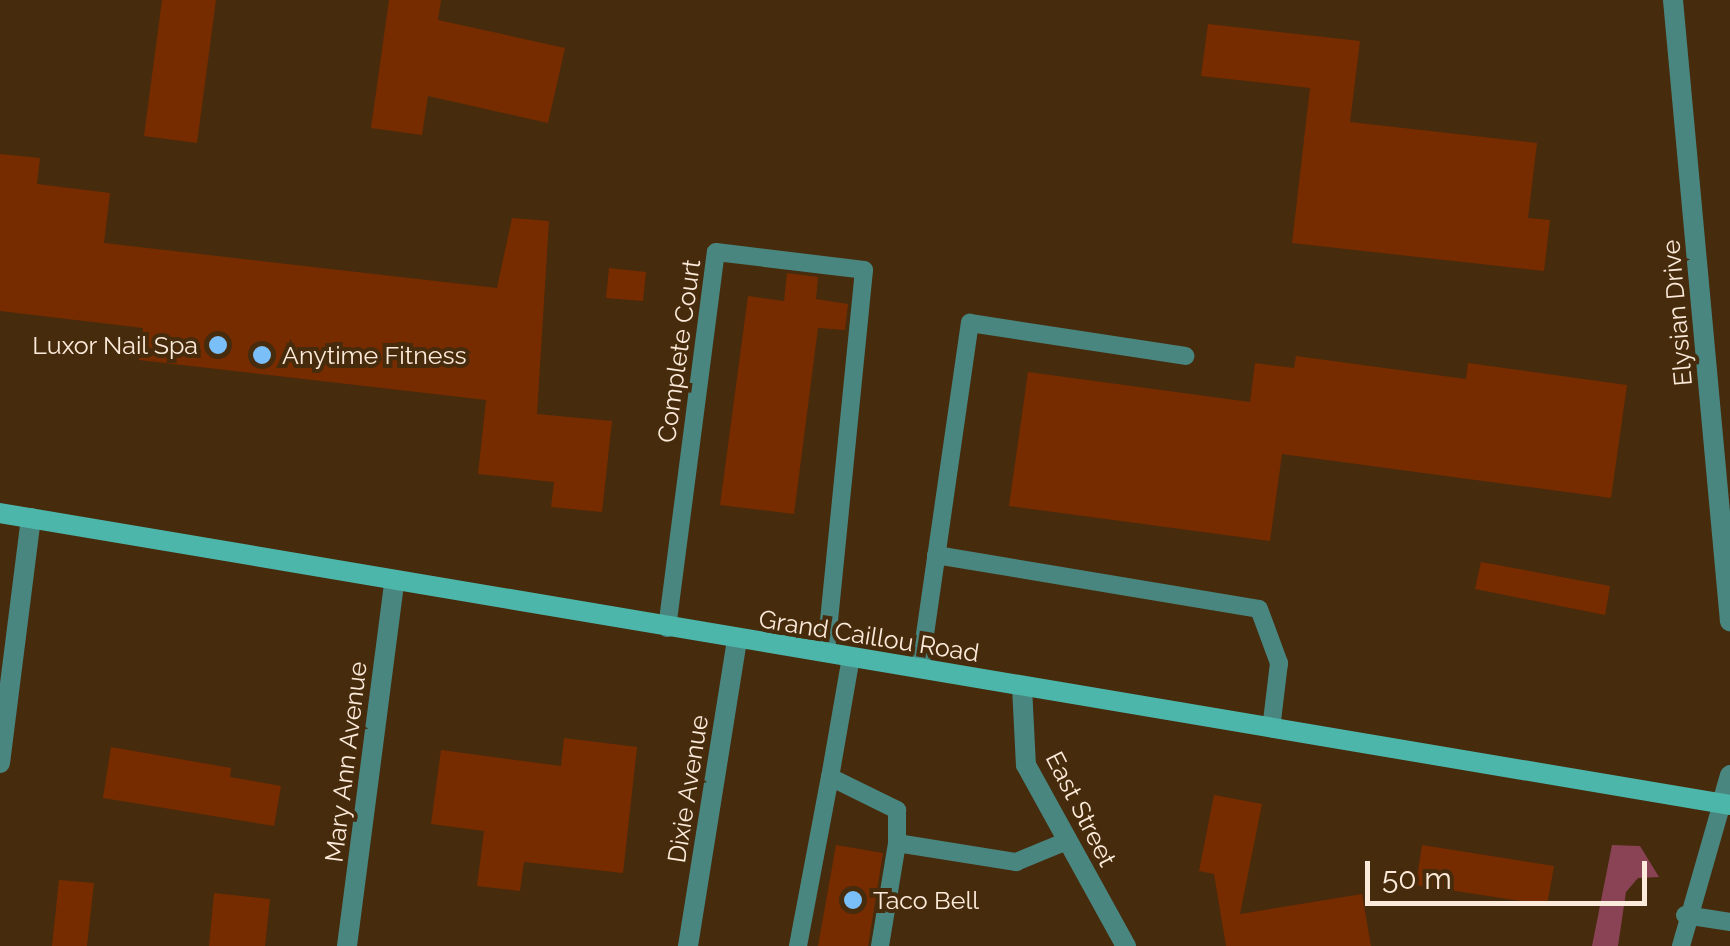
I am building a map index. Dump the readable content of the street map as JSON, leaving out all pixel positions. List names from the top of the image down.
{
  "streets": {
    "main road": ["Grand Caillou Road"],
    "street": [
      "Elysian Drive",
      "Mary Ann Avenue",
      "Dixie Avenue",
      "East Street"
    ],
    "lane": ["Complete Court"]
  },
  "crossings": [
    ["Complete Court", "Grand Caillou Road"],
    ["Grand Caillou Road", "Mary Ann Avenue"],
    ["Grand Caillou Road", "Dixie Avenue"],
    ["Grand Caillou Road", "East Street"]
  ],
  "places": ["Luxor Nail Spa", "Anytime Fitness", "Taco Bell"],
  "scale_bar": "50 m"
}
